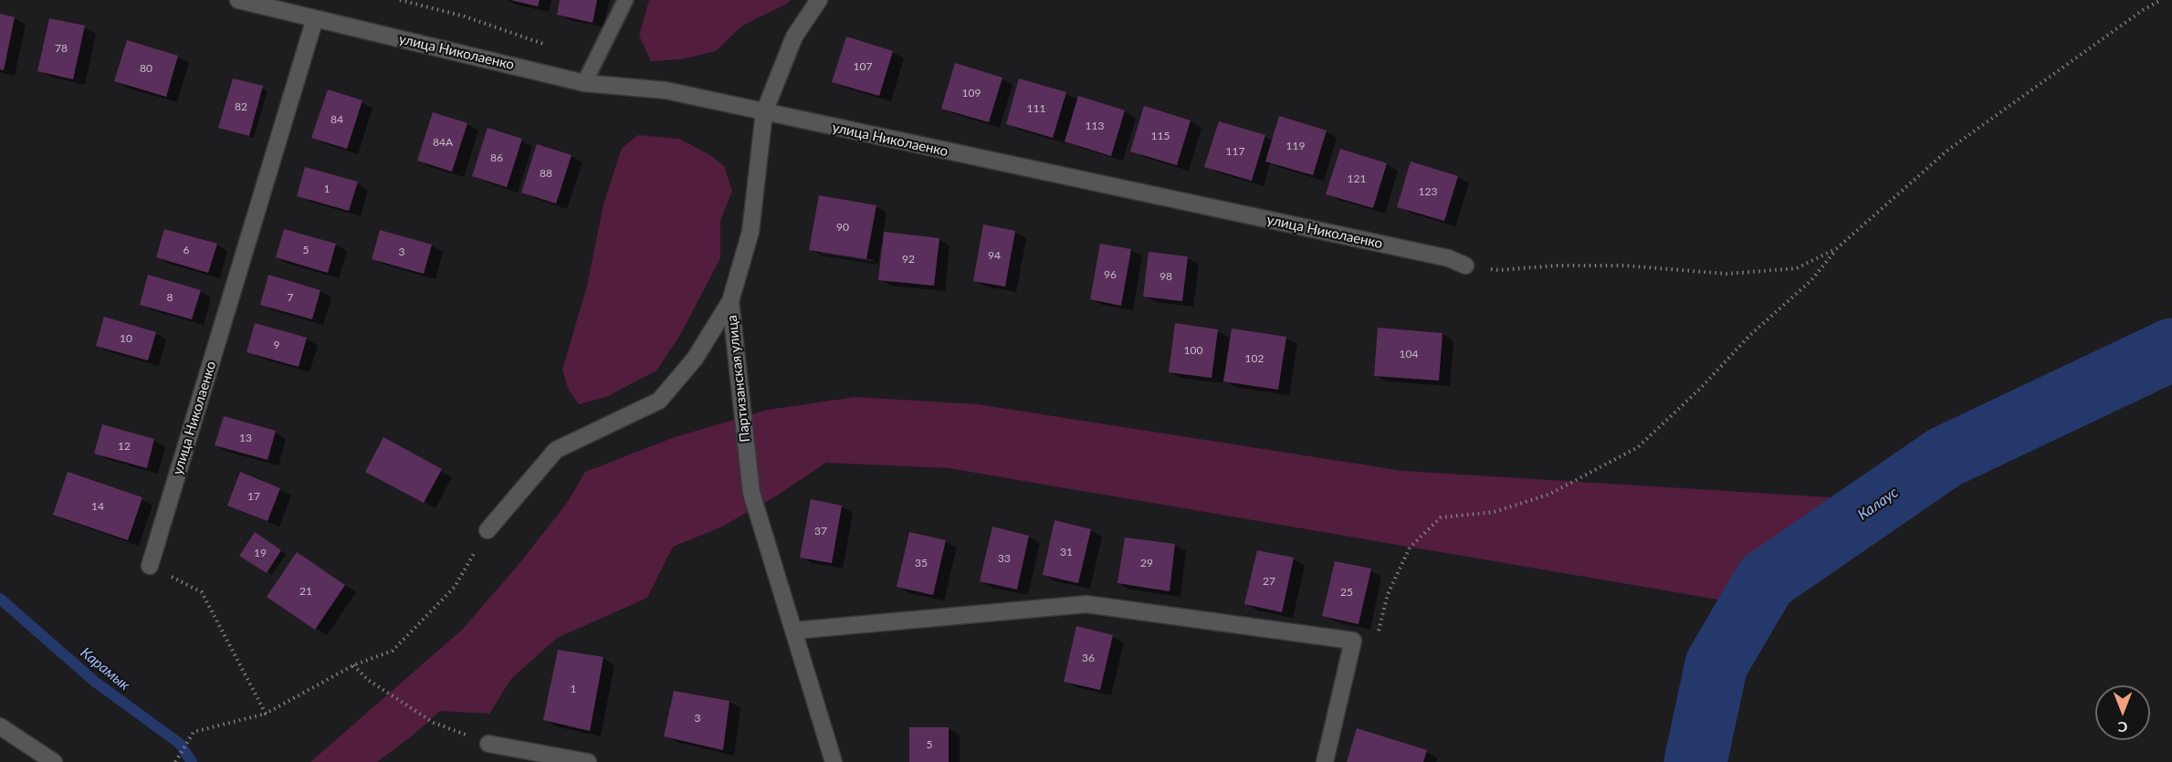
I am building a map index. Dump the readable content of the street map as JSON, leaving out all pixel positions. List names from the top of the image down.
{
  "streets": {
    "street": ["улица Николаенко", "Партизанская улица"]
  },
  "crossings": [
    ["улица Николаенко", "Партизанская улица"]
  ],
  "water": ["Калаус", "Карамык"],
  "house_numbers": [
    "78",
    "107",
    "80",
    "109",
    "82",
    "111",
    "84",
    "113",
    "115",
    "84А",
    "119",
    "117",
    "86",
    "88",
    "121",
    "1",
    "123",
    "90",
    "6",
    "5",
    "3",
    "94",
    "92",
    "96",
    "98",
    "8",
    "7",
    "10",
    "9",
    "100",
    "104",
    "102",
    "13",
    "12",
    "17",
    "14",
    "37",
    "31",
    "19",
    "33",
    "35",
    "29",
    "27",
    "21",
    "25",
    "36",
    "1",
    "3",
    "5"
  ],
  "north": "bottom"
}
